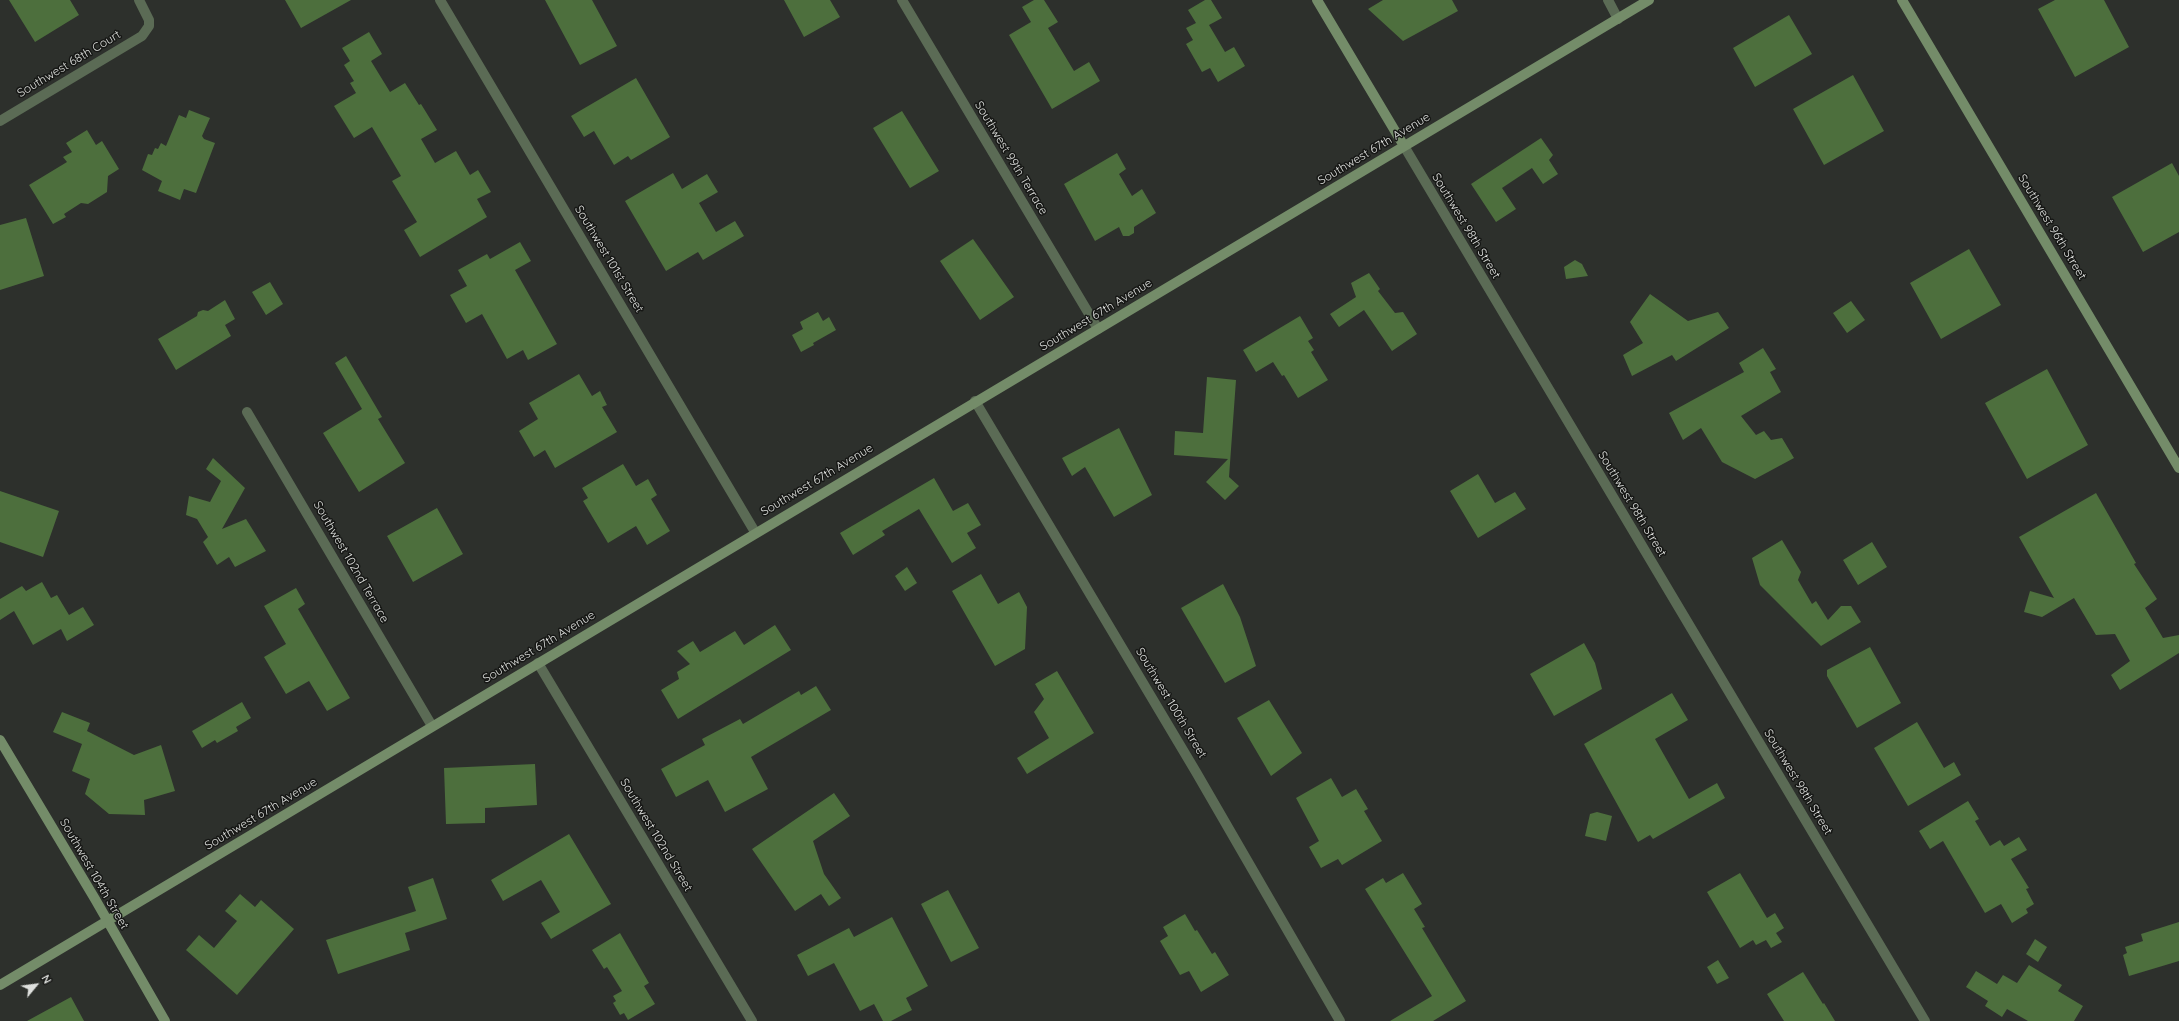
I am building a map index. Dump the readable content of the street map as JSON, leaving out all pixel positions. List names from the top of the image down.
{
  "streets": {
    "main road": [
      "Southwest 67th Avenue",
      "Southwest 98th Street",
      "Southwest 96th Street",
      "Southwest 104th Street"
    ],
    "street": [
      "Southwest 68th Court",
      "Southwest 99th Terrace",
      "Southwest 101st Street",
      "Southwest 102nd Terrace",
      "Southwest 100th Street",
      "Southwest 102nd Street"
    ]
  },
  "crossings": [
    ["Southwest 67th Avenue", "Southwest 99th Terrace"],
    ["Southwest 67th Avenue", "Southwest 98th Street"],
    ["Southwest 67th Avenue", "Southwest 101st Street"],
    ["Southwest 67th Avenue", "Southwest 102nd Terrace"],
    ["Southwest 67th Avenue", "Southwest 100th Street"],
    ["Southwest 67th Avenue", "Southwest 102nd Street"],
    ["Southwest 67th Avenue", "Southwest 104th Street"]
  ],
  "north": "top right"
}
